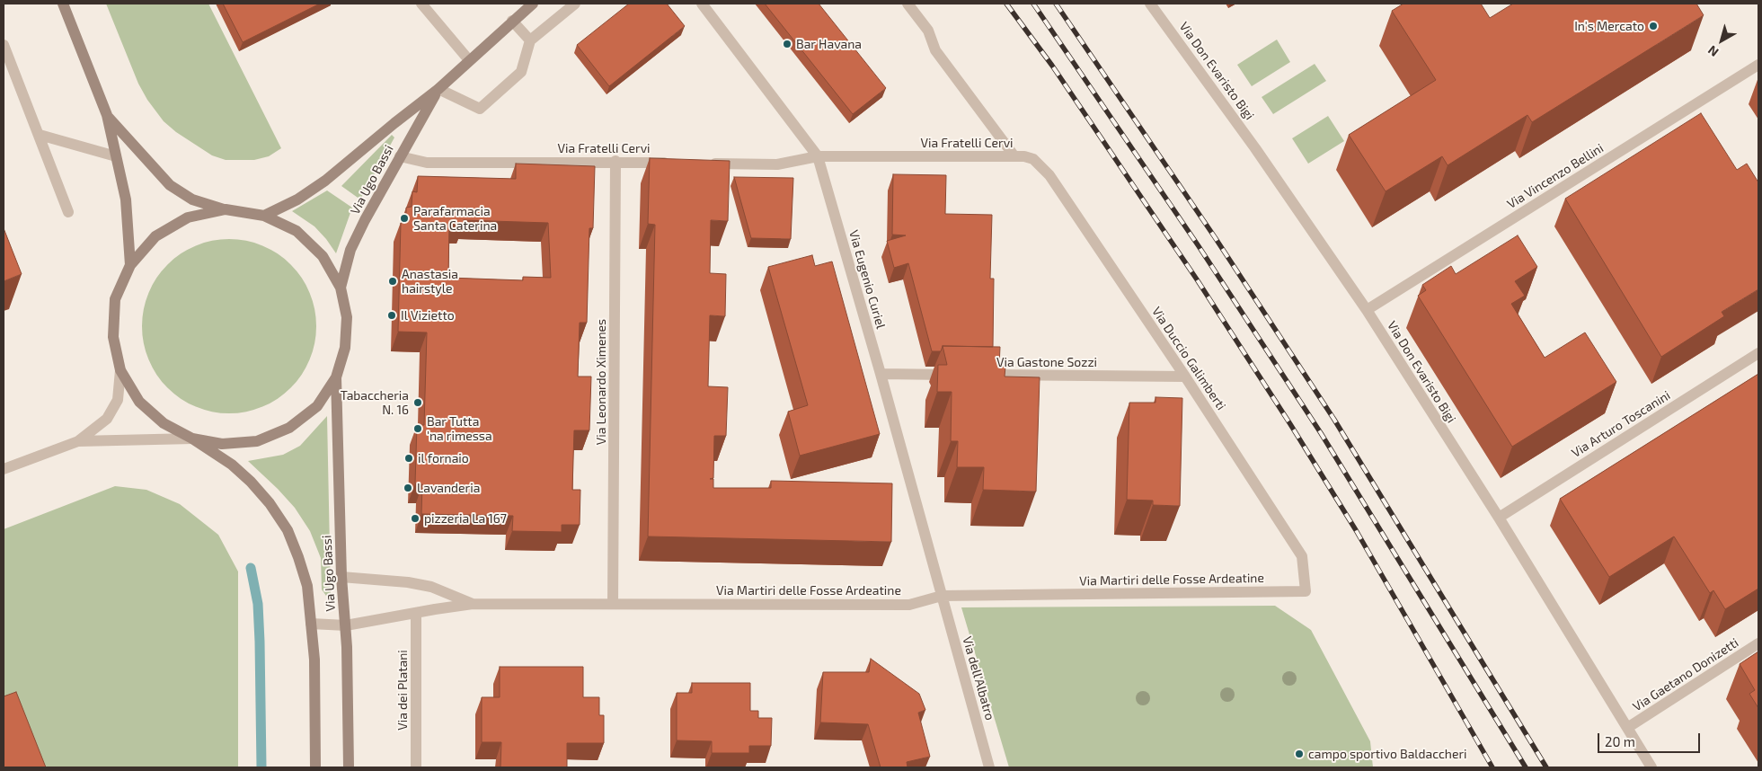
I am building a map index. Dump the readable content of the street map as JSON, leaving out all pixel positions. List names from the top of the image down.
{
  "streets": {
    "street": [
      "Via Don Evaristo Bigi",
      "Via Fratelli Cervi",
      "Via Vincenzo Bellini",
      "Via Ugo Bassi",
      "Via Eugenio Curiel",
      "Via Duccio Galimberti",
      "Via Gastone Sozzi",
      "Via Leonardo Ximenes",
      "Via Arturo Toscanini",
      "Via Martiri delle Fosse Ardeatine",
      "Via Gaetano Donizetti",
      "Via dell'Albatro",
      "Via dei Platani"
    ]
  },
  "crossings": [
    ["Via Don Evaristo Bigi", "Via Vincenzo Bellini"],
    ["Via Don Evaristo Bigi", "Via Arturo Toscanini"],
    ["Via Don Evaristo Bigi", "Via Gaetano Donizetti"],
    ["Via Fratelli Cervi", "Via Ugo Bassi"],
    ["Via Fratelli Cervi", "Via Eugenio Curiel"],
    ["Via Fratelli Cervi", "Via Duccio Galimberti"],
    ["Via Fratelli Cervi", "Via Leonardo Ximenes"],
    ["Via Ugo Bassi", "Via Martiri delle Fosse Ardeatine"],
    ["Via Eugenio Curiel", "Via Martiri delle Fosse Ardeatine"],
    ["Via Eugenio Curiel", "Via dell'Albatro"],
    ["Via Duccio Galimberti", "Via Gastone Sozzi"],
    ["Via Duccio Galimberti", "Via Martiri delle Fosse Ardeatine"],
    ["Via Leonardo Ximenes", "Via Martiri delle Fosse Ardeatine"],
    ["Via Martiri delle Fosse Ardeatine", "Via dell'Albatro"],
    ["Via Martiri delle Fosse Ardeatine", "Via dei Platani"]
  ],
  "places": [
    "In's Mercato",
    "Bar Havana",
    "Parafarmacia Santa Caterina",
    "Anastasia hairstyle",
    "Il Vizietto",
    "Tabaccheria N. 16",
    "Bar Tutta 'na rimessa",
    "il fornaio",
    "Lavanderia",
    "pizzeria La 167",
    "campo sportivo Baldaccheri"
  ],
  "scale_bar": "20 m",
  "north": "bottom left"
}
